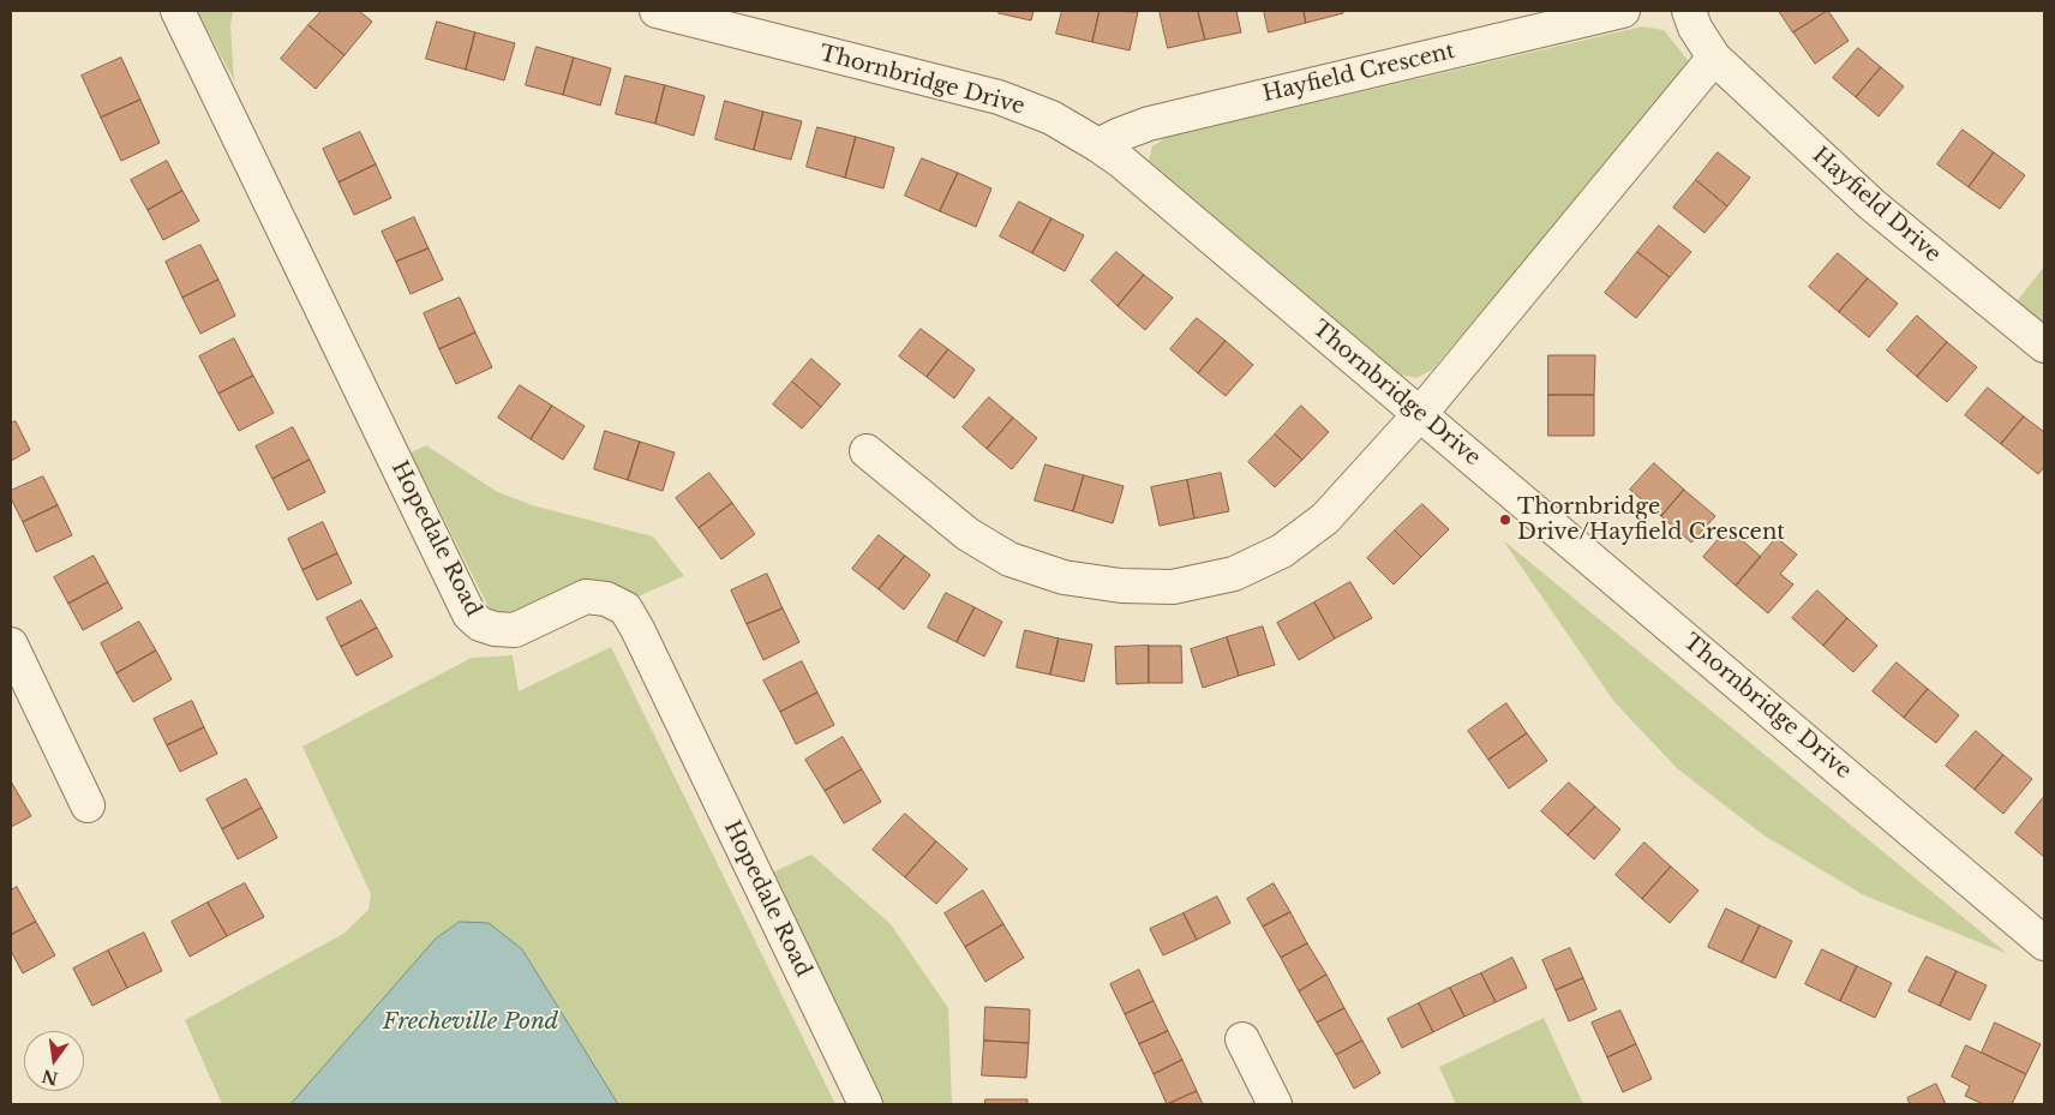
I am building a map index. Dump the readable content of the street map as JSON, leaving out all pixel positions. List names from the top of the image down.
{
  "streets": {
    "street": [
      "Hayfield Crescent",
      "Thornbridge Drive",
      "Hayfield Drive",
      "Hopedale Road"
    ]
  },
  "crossings": [
    ["Hayfield Crescent", "Thornbridge Drive"]
  ],
  "water": ["Frecheville Pond"],
  "places": ["Thornbridge Drive/Hayfield Crescent"],
  "north": "bottom"
}
